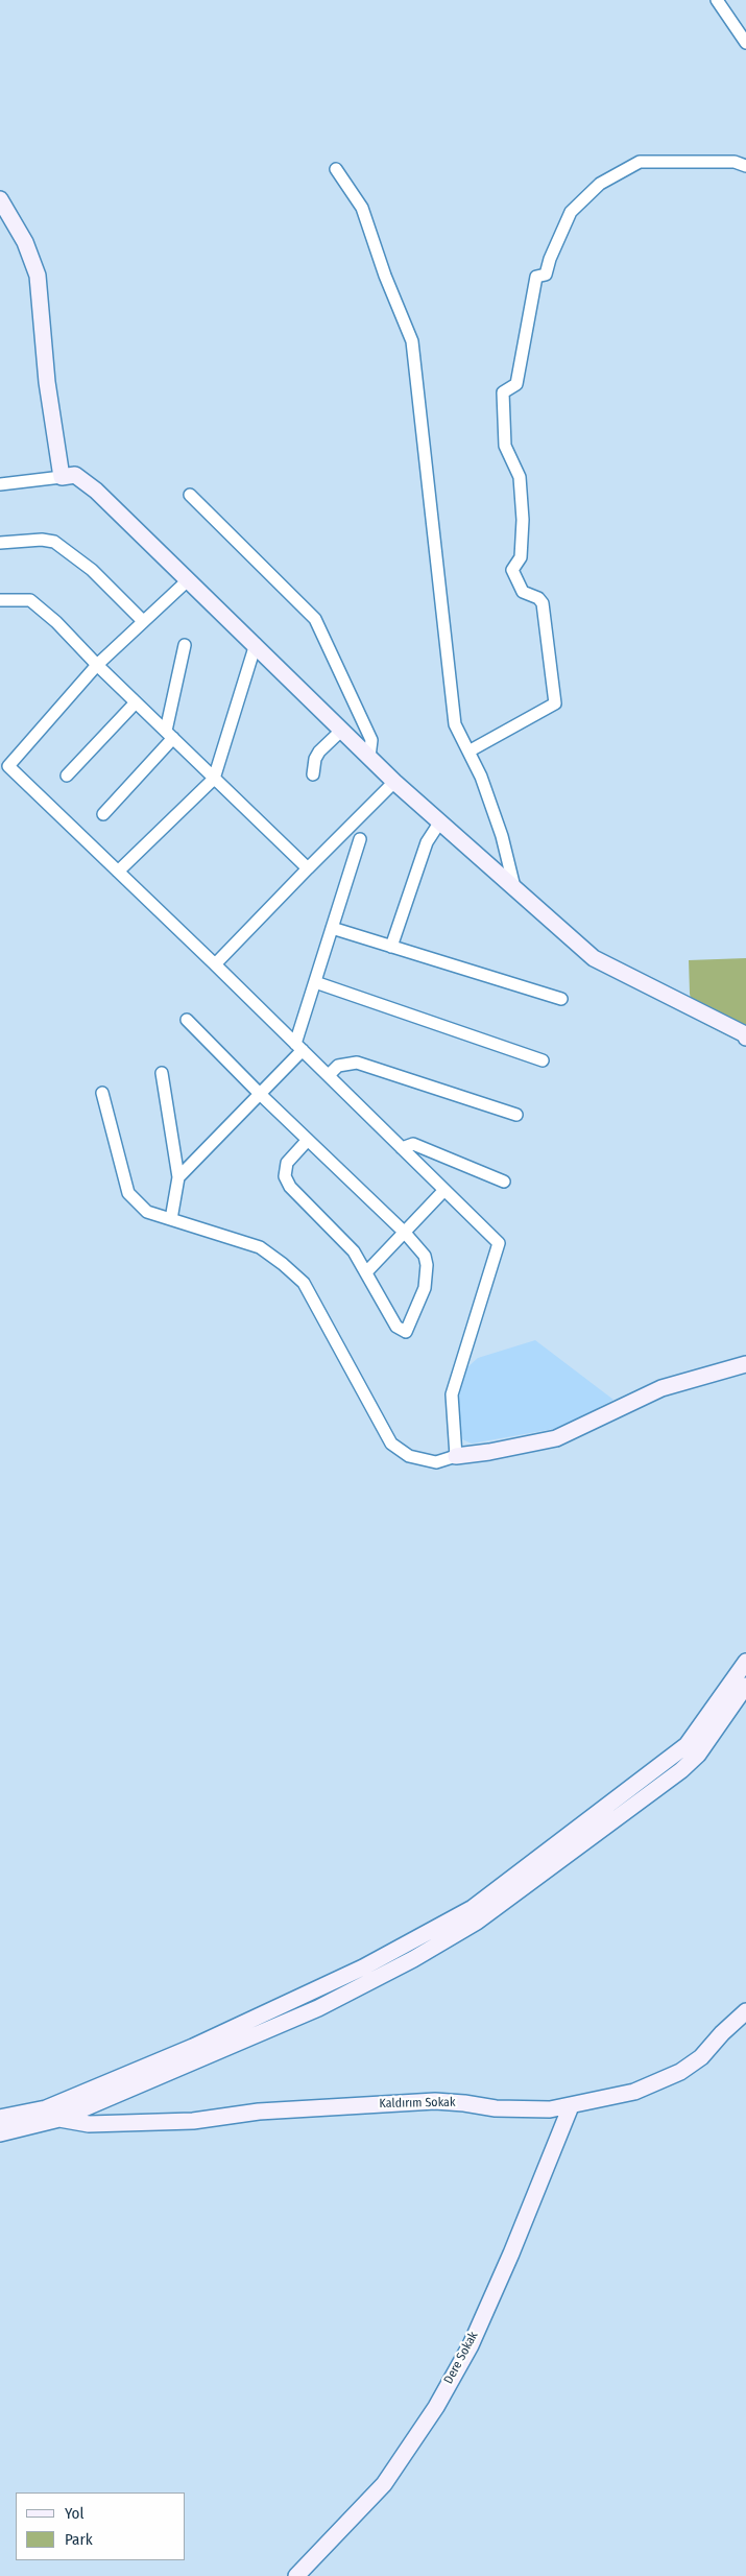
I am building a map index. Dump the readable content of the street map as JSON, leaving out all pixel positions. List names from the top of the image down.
{
  "streets": {
    "street": ["Kaldırım Sokak", "Dere Sokak"]
  },
  "crossings": [
    ["Kaldırım Sokak", "Dere Sokak"]
  ],
  "legend": ["Yol", "Park"]
}
